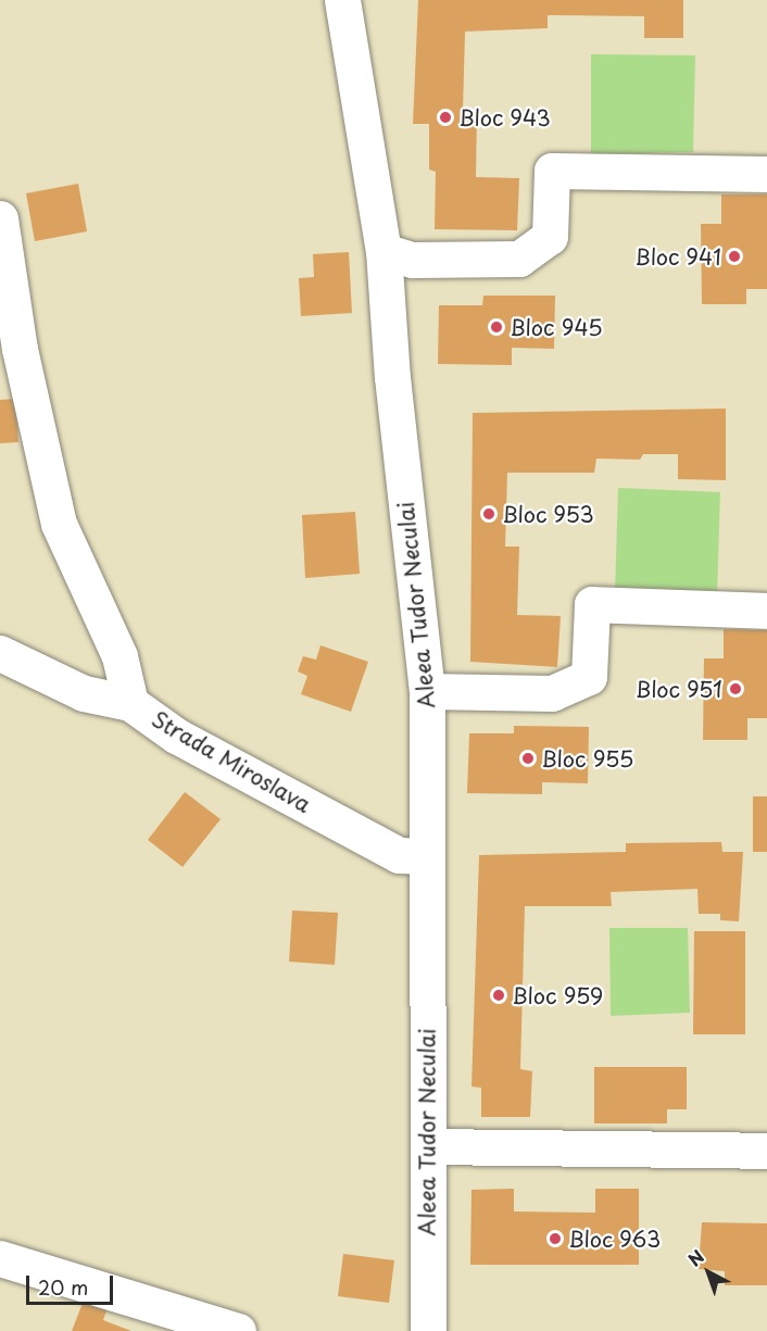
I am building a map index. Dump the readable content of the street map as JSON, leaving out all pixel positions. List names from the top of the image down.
{
  "streets": {
    "street": ["Aleea Tudor Neculai", "Strada Miroslava"]
  },
  "crossings": [
    ["Aleea Tudor Neculai", "Strada Miroslava"]
  ],
  "places": [
    "Bloc 943",
    "Bloc 941",
    "Bloc 945",
    "Bloc 953",
    "Bloc 951",
    "Bloc 955",
    "Bloc 959",
    "Bloc 963"
  ],
  "scale_bar": "20 m",
  "north": "top left"
}
